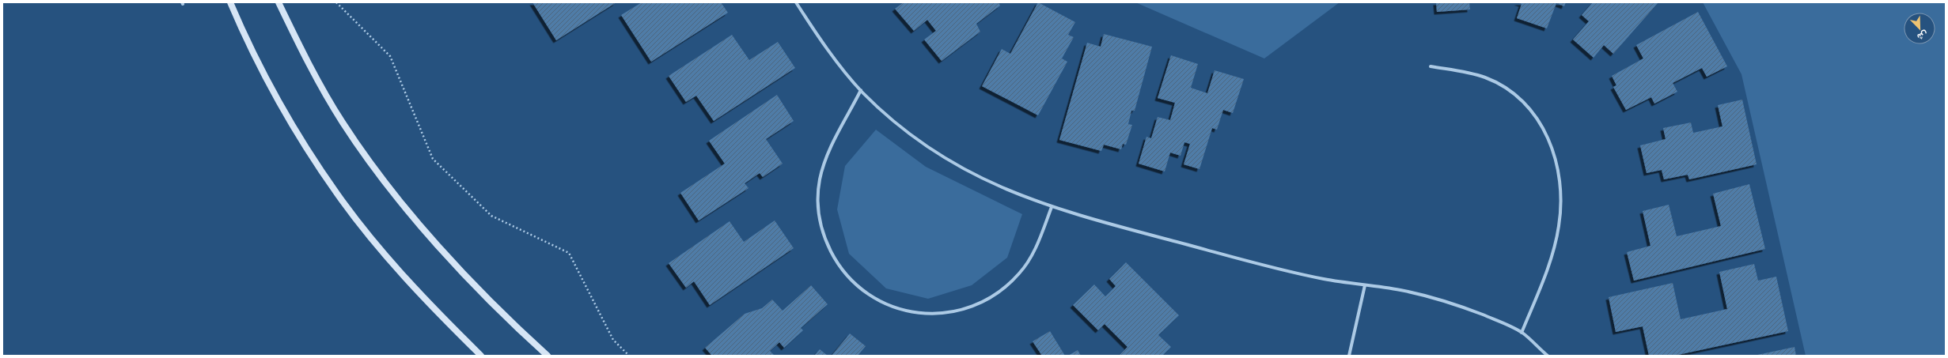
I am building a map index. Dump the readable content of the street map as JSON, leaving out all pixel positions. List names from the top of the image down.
{
  "north": "bottom right"
}
